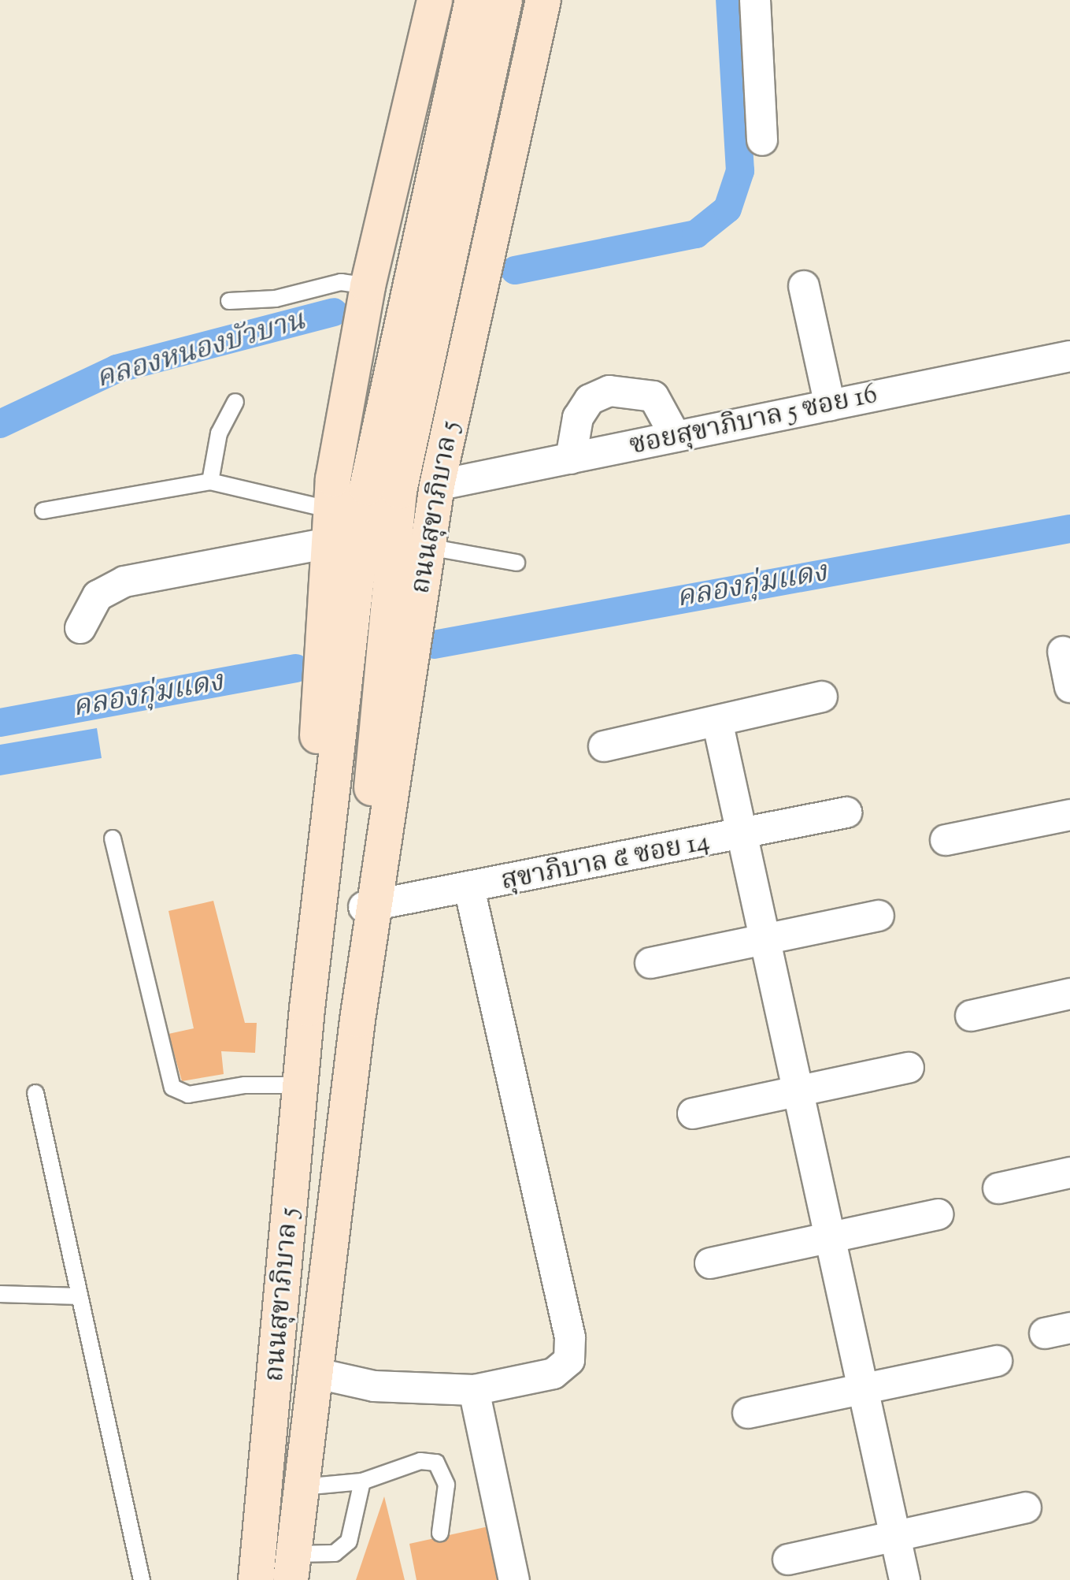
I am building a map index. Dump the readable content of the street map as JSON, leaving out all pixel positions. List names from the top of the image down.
{
  "streets": {
    "main road": ["ถนนสุขาภิบาล 5"],
    "street": ["ซอยสุขาภิบาล 5 ซอย 16", "สุขาภิบาล ๕ ซอย 14"]
  },
  "crossings": [
    ["ซอยสุขาภิบาล 5 ซอย 16", "ถนนสุขาภิบาล 5"],
    ["ถนนสุขาภิบาล 5", "สุขาภิบาล ๕ ซอย 14"]
  ],
  "water": ["คลองหนองบัวบาน", "คลองกุ่มแดง"]
}
